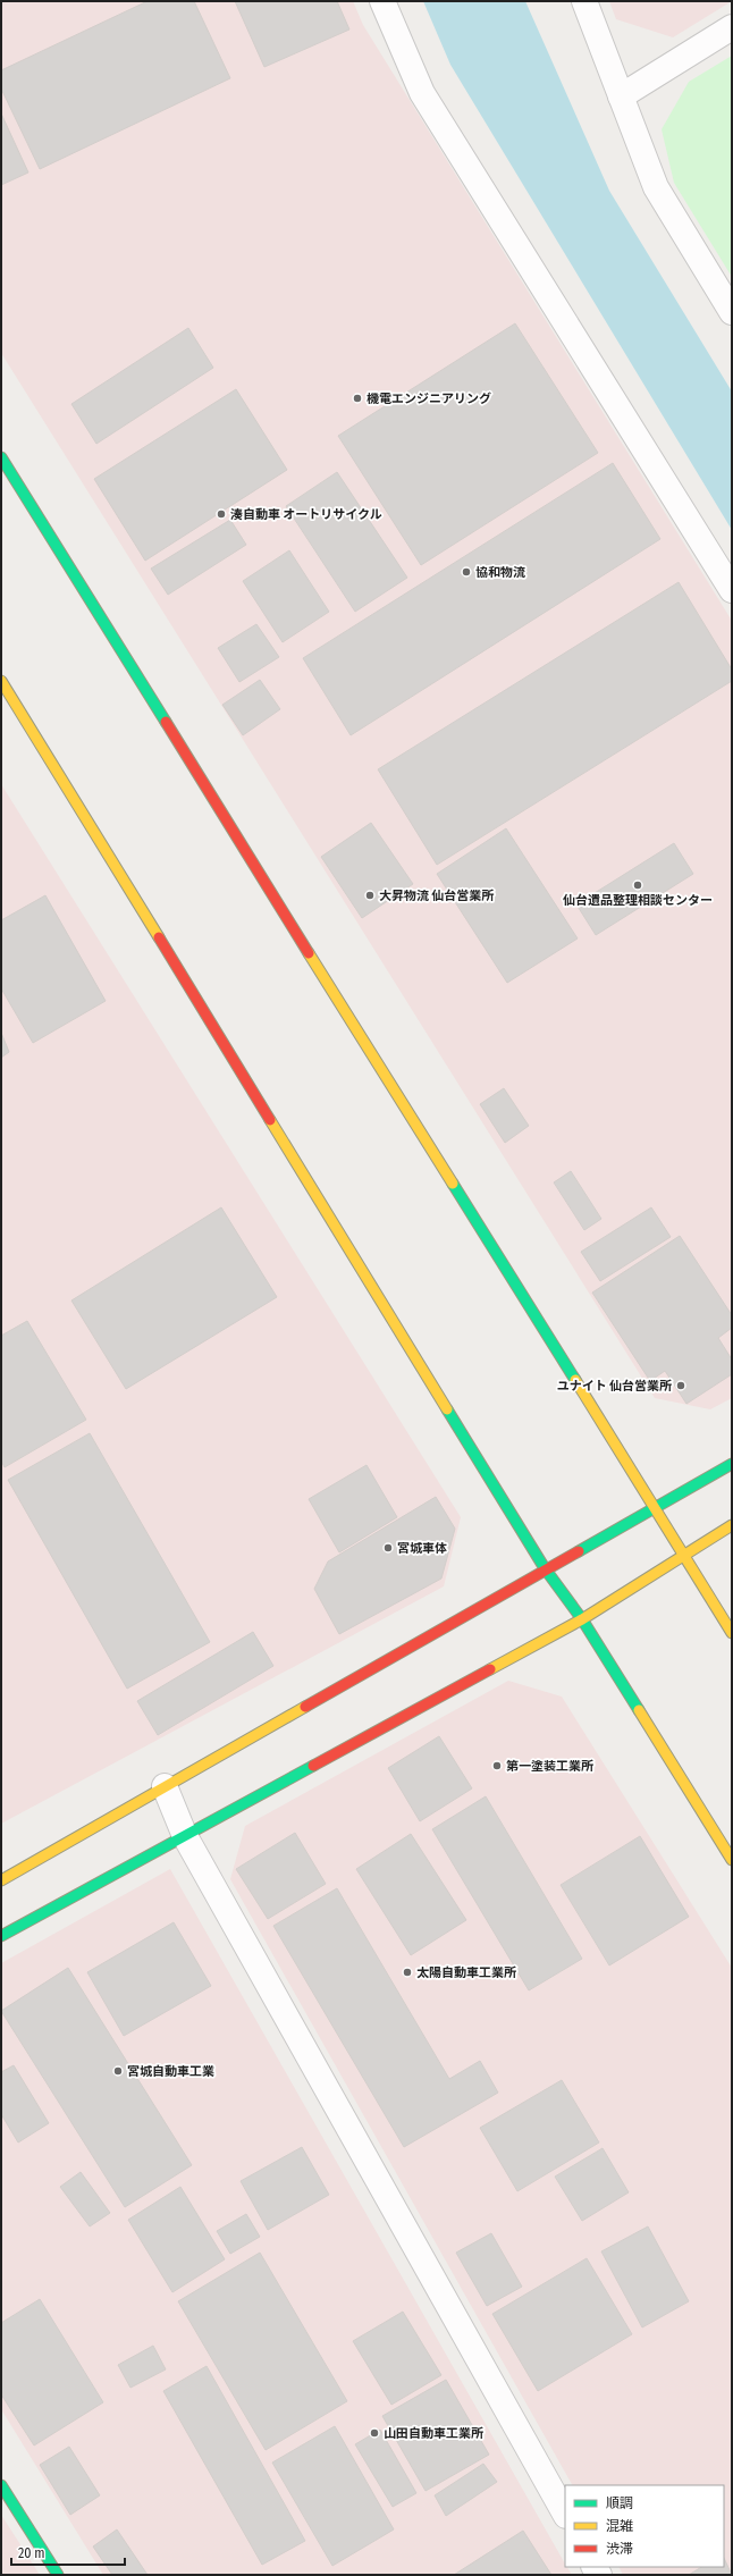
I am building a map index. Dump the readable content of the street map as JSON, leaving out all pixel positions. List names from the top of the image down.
{
  "places": [
    "機電エンジニアリング",
    "湊自動車 オートリサイクル",
    "協和物流",
    "仙台遺品整理相談センター",
    "大昇物流 仙台営業所",
    "ユナイト 仙台営業所",
    "宮城車体",
    "第一塗装工業所",
    "太陽自動車工業所",
    "宮城自動車工業",
    "山田自動車工業所"
  ],
  "legend": ["順調", "混雑", "渋滞"],
  "scale_bar": "20 m"
}
